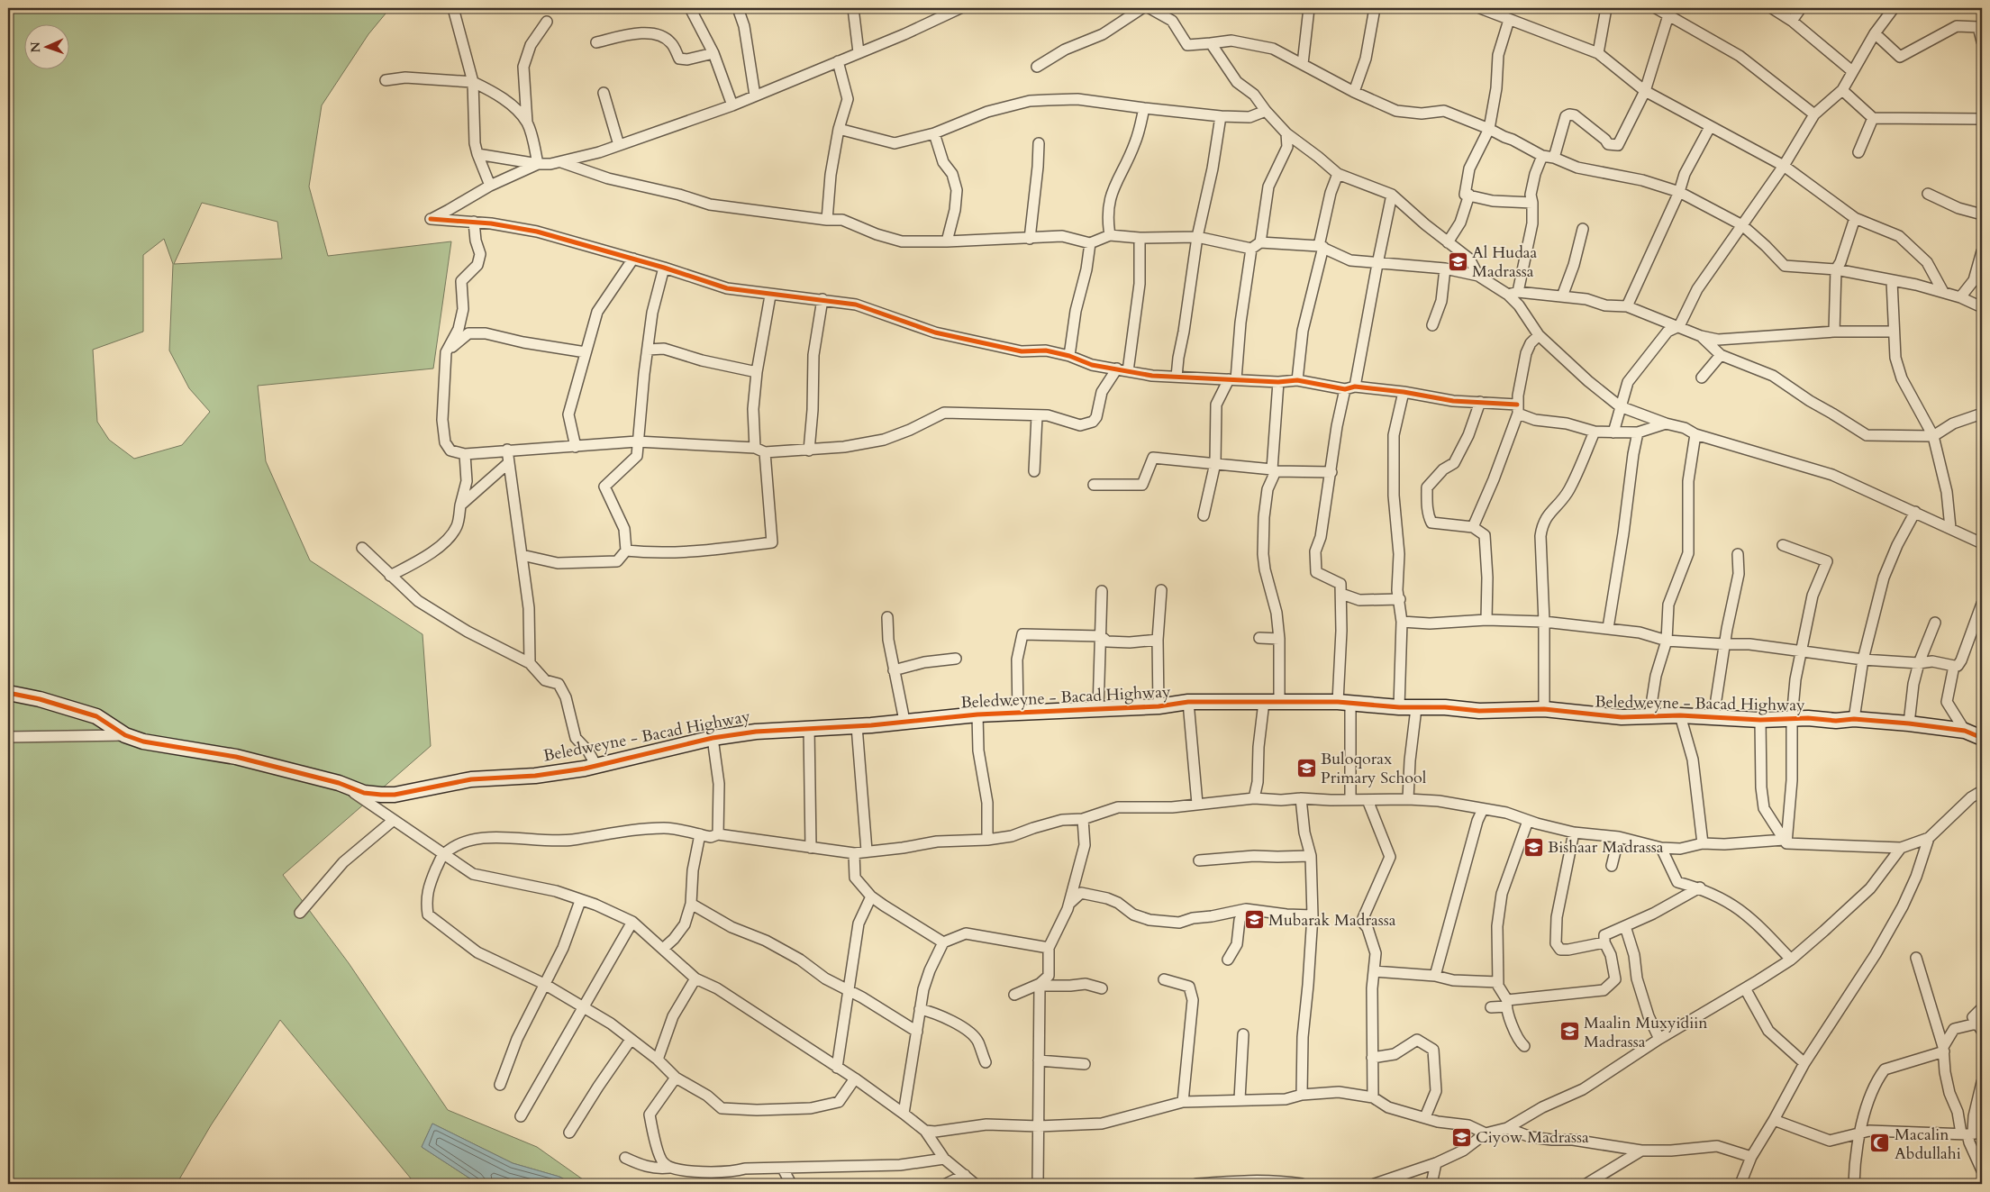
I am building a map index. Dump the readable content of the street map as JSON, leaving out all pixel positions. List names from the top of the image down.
{
  "streets": {
    "street": ["Beledweyne - Bacad Highway"]
  },
  "places": {
    "school or university": [
      "Al Hudaa Madrassa",
      "Buloqorax Primary School",
      "Bishaar Madrassa",
      "Mubarak Madrassa",
      "Maalin Muxyidiin Madrassa",
      "Ciyow Madrassa"
    ],
    "mosque": ["Macalin Abdullahi"]
  },
  "north": "left"
}
